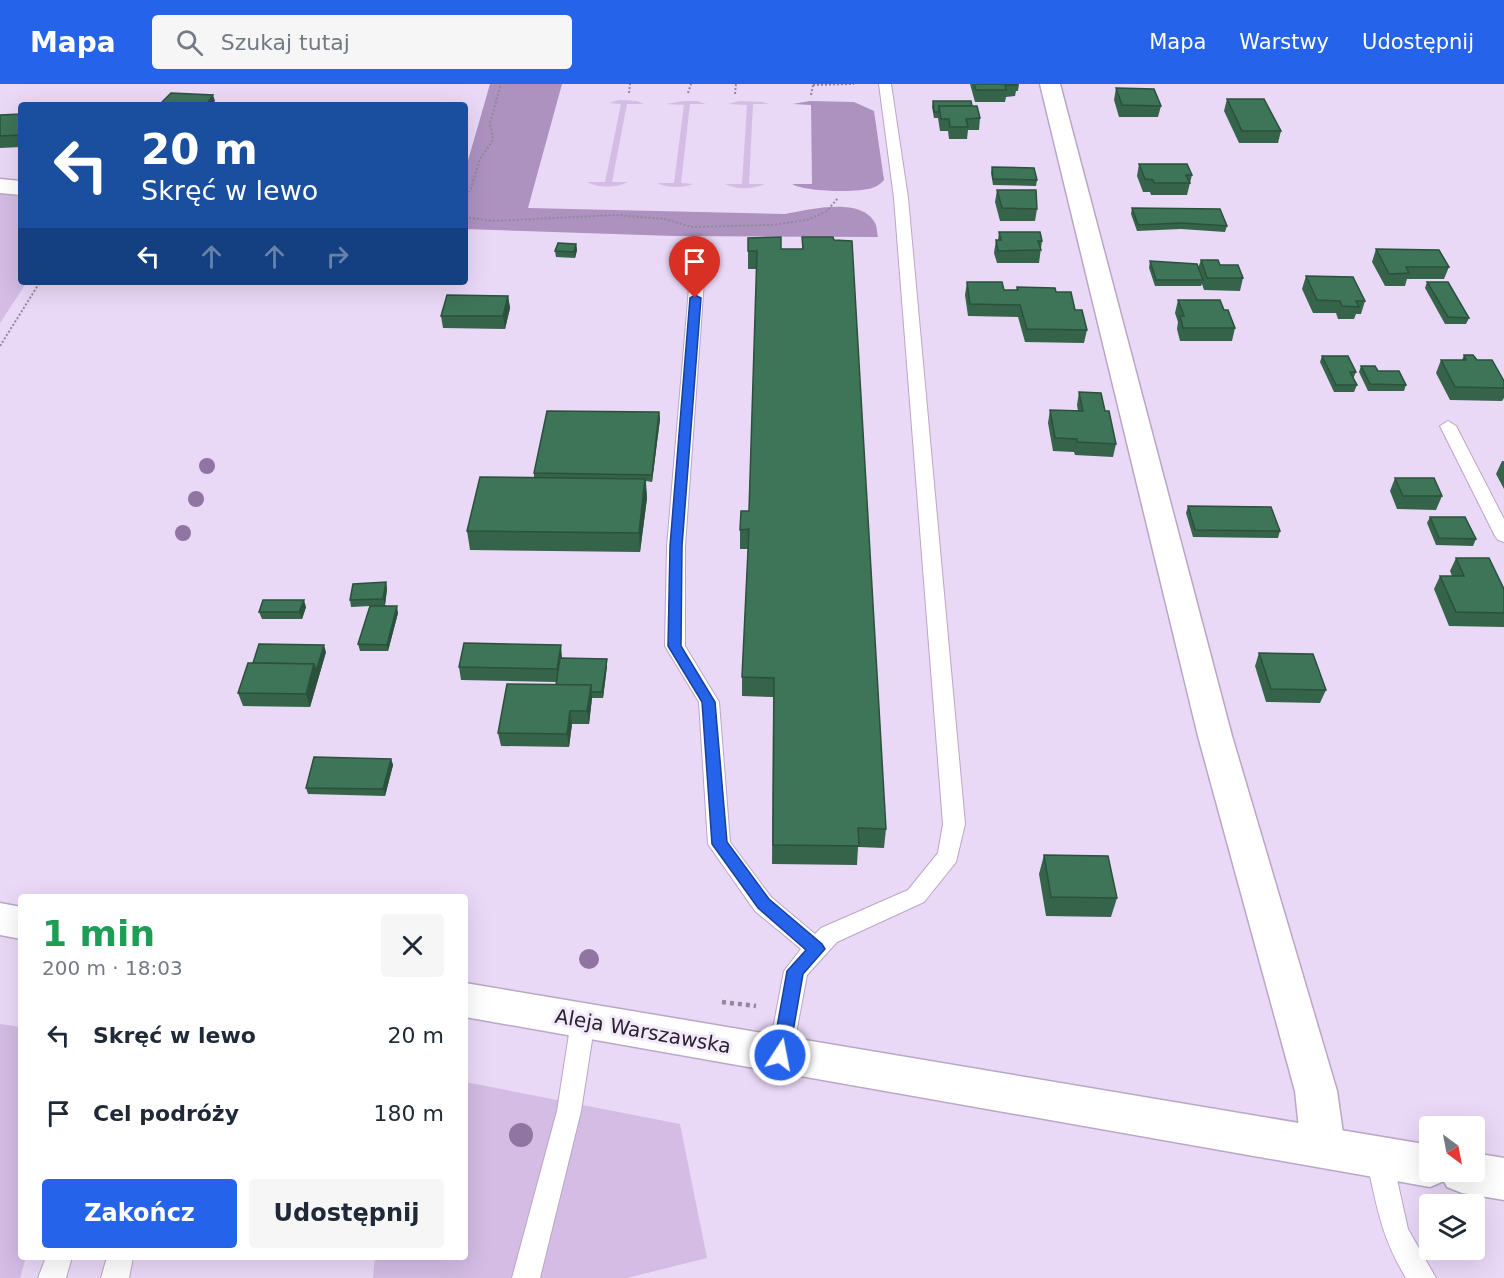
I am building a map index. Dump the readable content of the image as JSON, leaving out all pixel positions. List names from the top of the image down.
{
  "streets": {
    "street": ["Aleja Warszawska"]
  },
  "north": "bottom right",
  "page": {
    "header": "Mapa",
    "search": "Szukaj tutaj",
    "nav": ["Mapa", "Warstwy", "Udostępnij"],
    "turn": ["20 m", "Skręć w lewo"],
    "heading": ["1 min", "200 m · 18:03"],
    "list": [
      {
        "name": "Skręć w lewo",
        "value": "20 m"
      },
      {
        "name": "Cel podróży",
        "value": "180 m"
      }
    ],
    "buttons": ["Zakończ", "Udostępnij"]
  }
}
